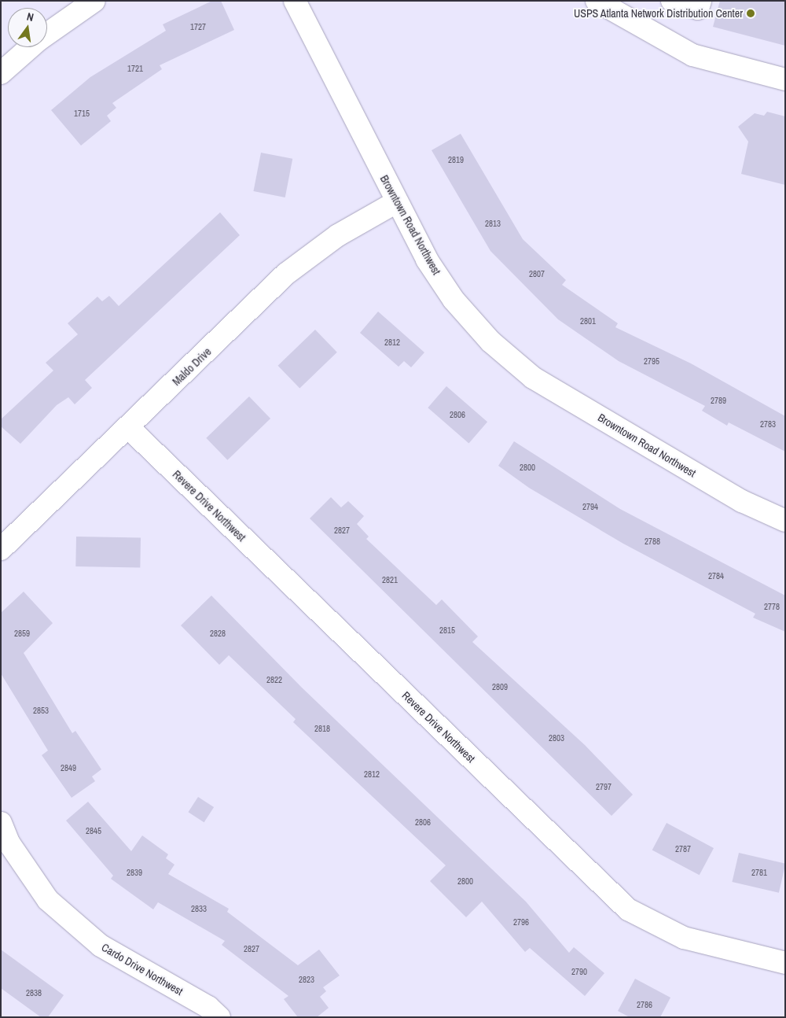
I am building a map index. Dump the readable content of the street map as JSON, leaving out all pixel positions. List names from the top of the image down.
{
  "streets": {
    "street": [
      "Browntown Road Northwest",
      "Maldo Drive",
      "Revere Drive Northwest",
      "Cardo Drive Northwest"
    ]
  },
  "crossings": [
    ["Browntown Road Northwest", "Maldo Drive"],
    ["Maldo Drive", "Revere Drive Northwest"]
  ],
  "places": ["USPS Atlanta Network Distribution Center"],
  "house_numbers": [
    "1727",
    "1721",
    "1715",
    "2819",
    "2813",
    "2807",
    "2801",
    "2812",
    "2795",
    "2789",
    "2806",
    "2783",
    "2800",
    "2794",
    "2827",
    "2788",
    "2784",
    "2821",
    "2778",
    "2815",
    "2859",
    "2828",
    "2822",
    "2809",
    "2853",
    "2818",
    "2803",
    "2849",
    "2812",
    "2797",
    "2806",
    "2845",
    "2787",
    "2839",
    "2781",
    "2800",
    "2833",
    "2796",
    "2827",
    "2790",
    "2823",
    "2838",
    "2786"
  ],
  "north": "top"
}
